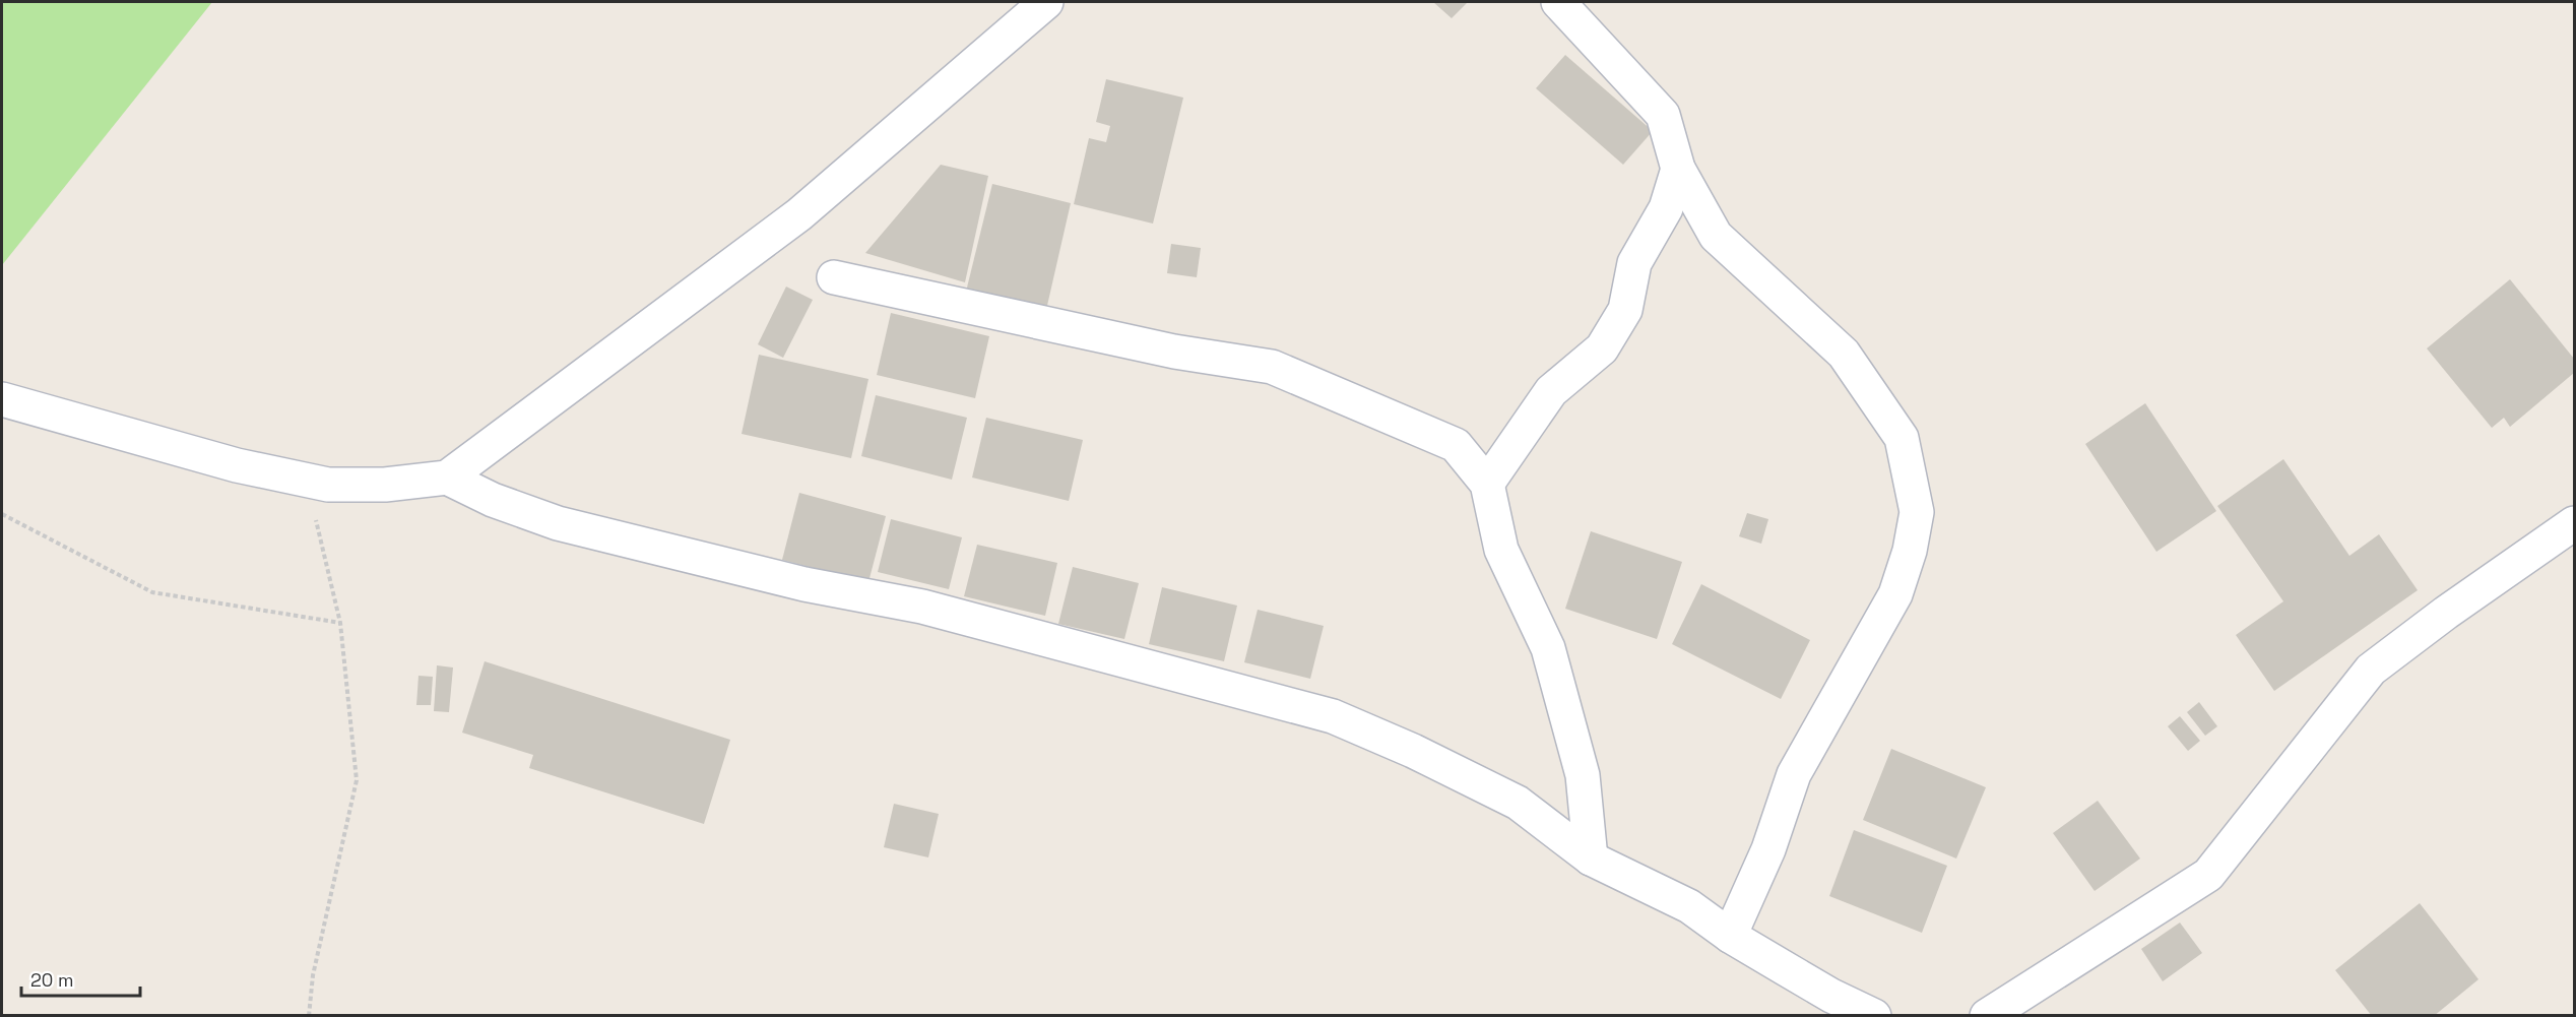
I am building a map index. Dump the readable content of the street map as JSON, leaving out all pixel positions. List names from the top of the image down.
{
  "scale_bar": "20 m"
}
